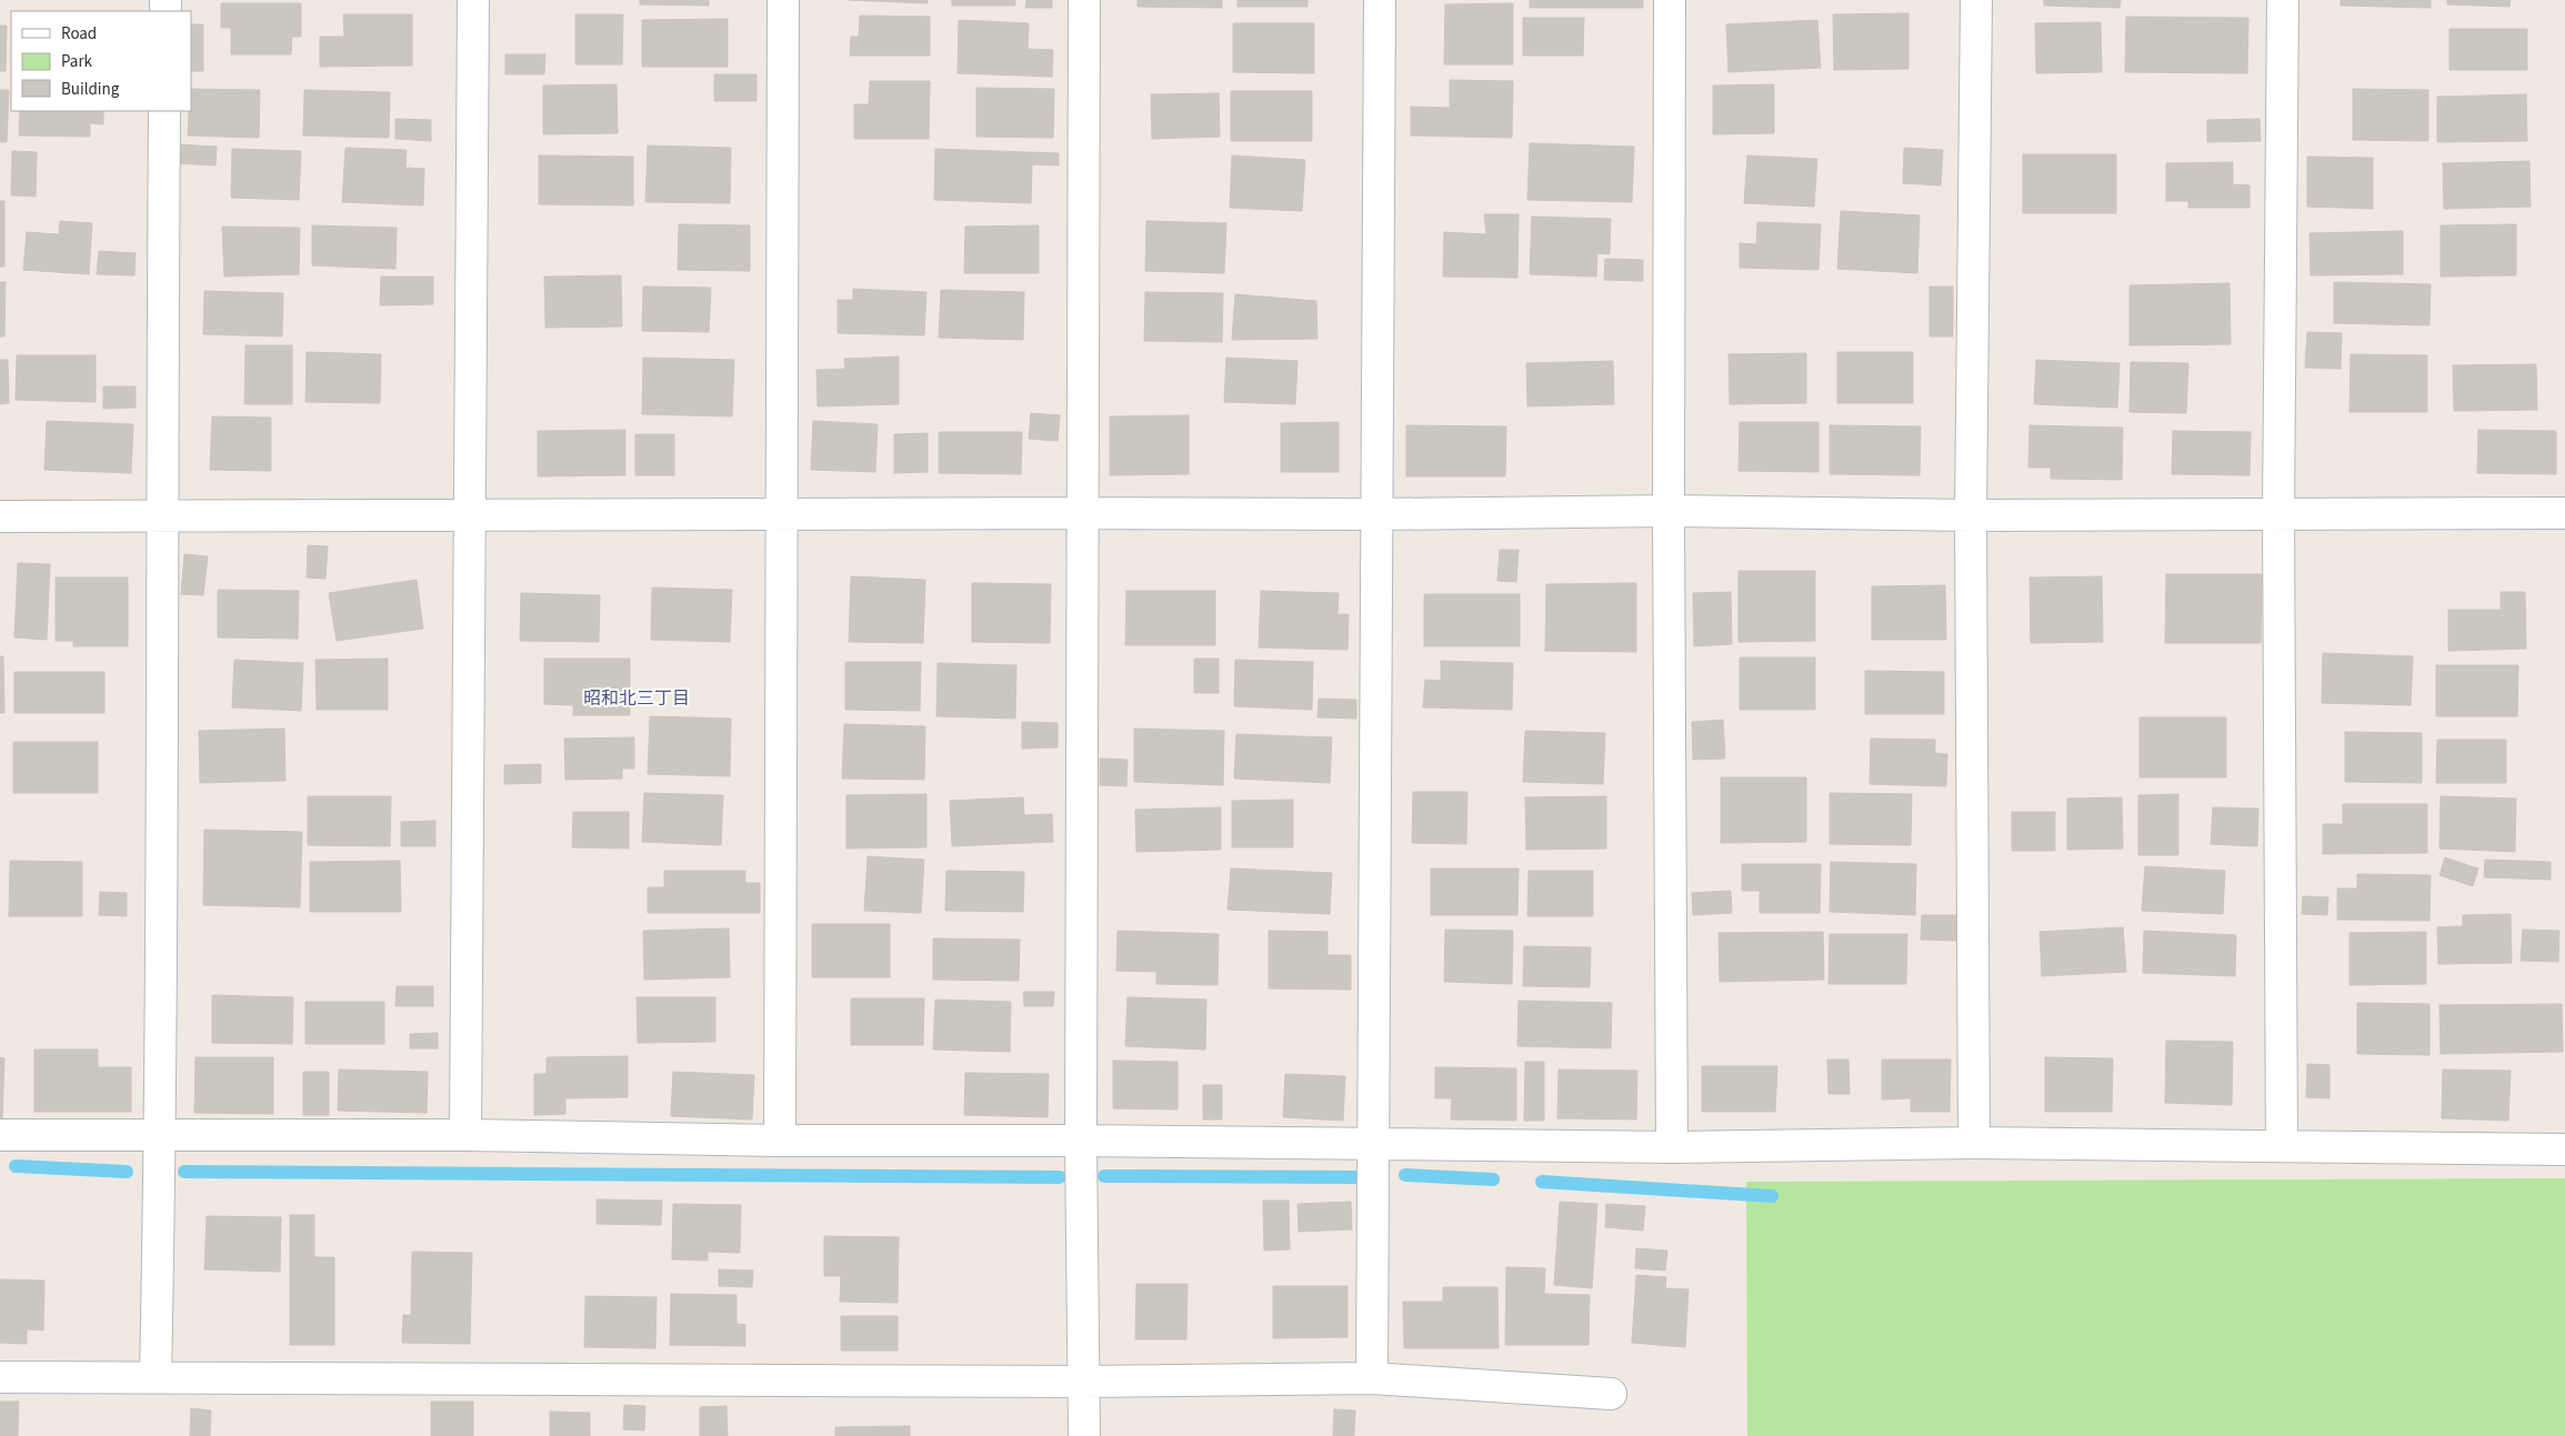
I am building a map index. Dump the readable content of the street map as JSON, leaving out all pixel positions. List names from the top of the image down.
{
  "districts": ["昭和北三丁目"],
  "legend": ["Road", "Park", "Building"]
}
